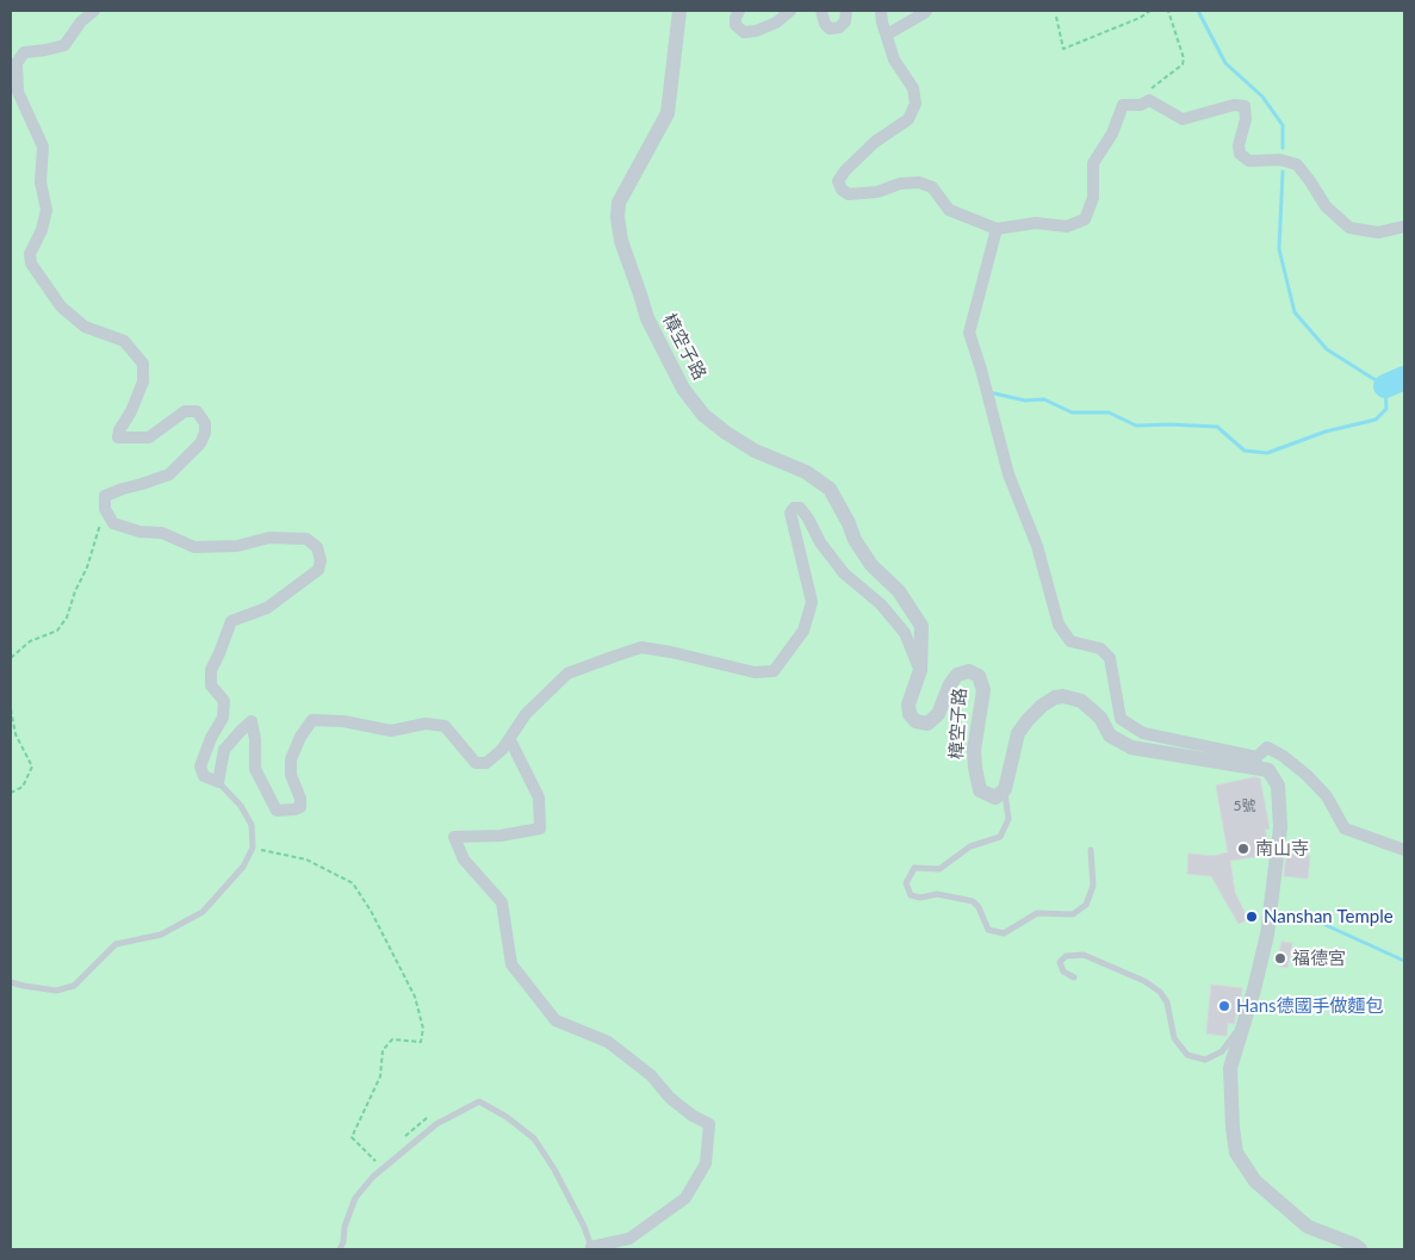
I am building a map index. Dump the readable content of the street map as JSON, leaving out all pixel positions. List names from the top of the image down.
{
  "streets": {
    "street": ["樟空子路"]
  },
  "places": [
    "南山寺",
    "Nanshan Temple",
    "福德宮",
    "Hans德國手做麵包"
  ],
  "house_numbers": ["5號"]
}
